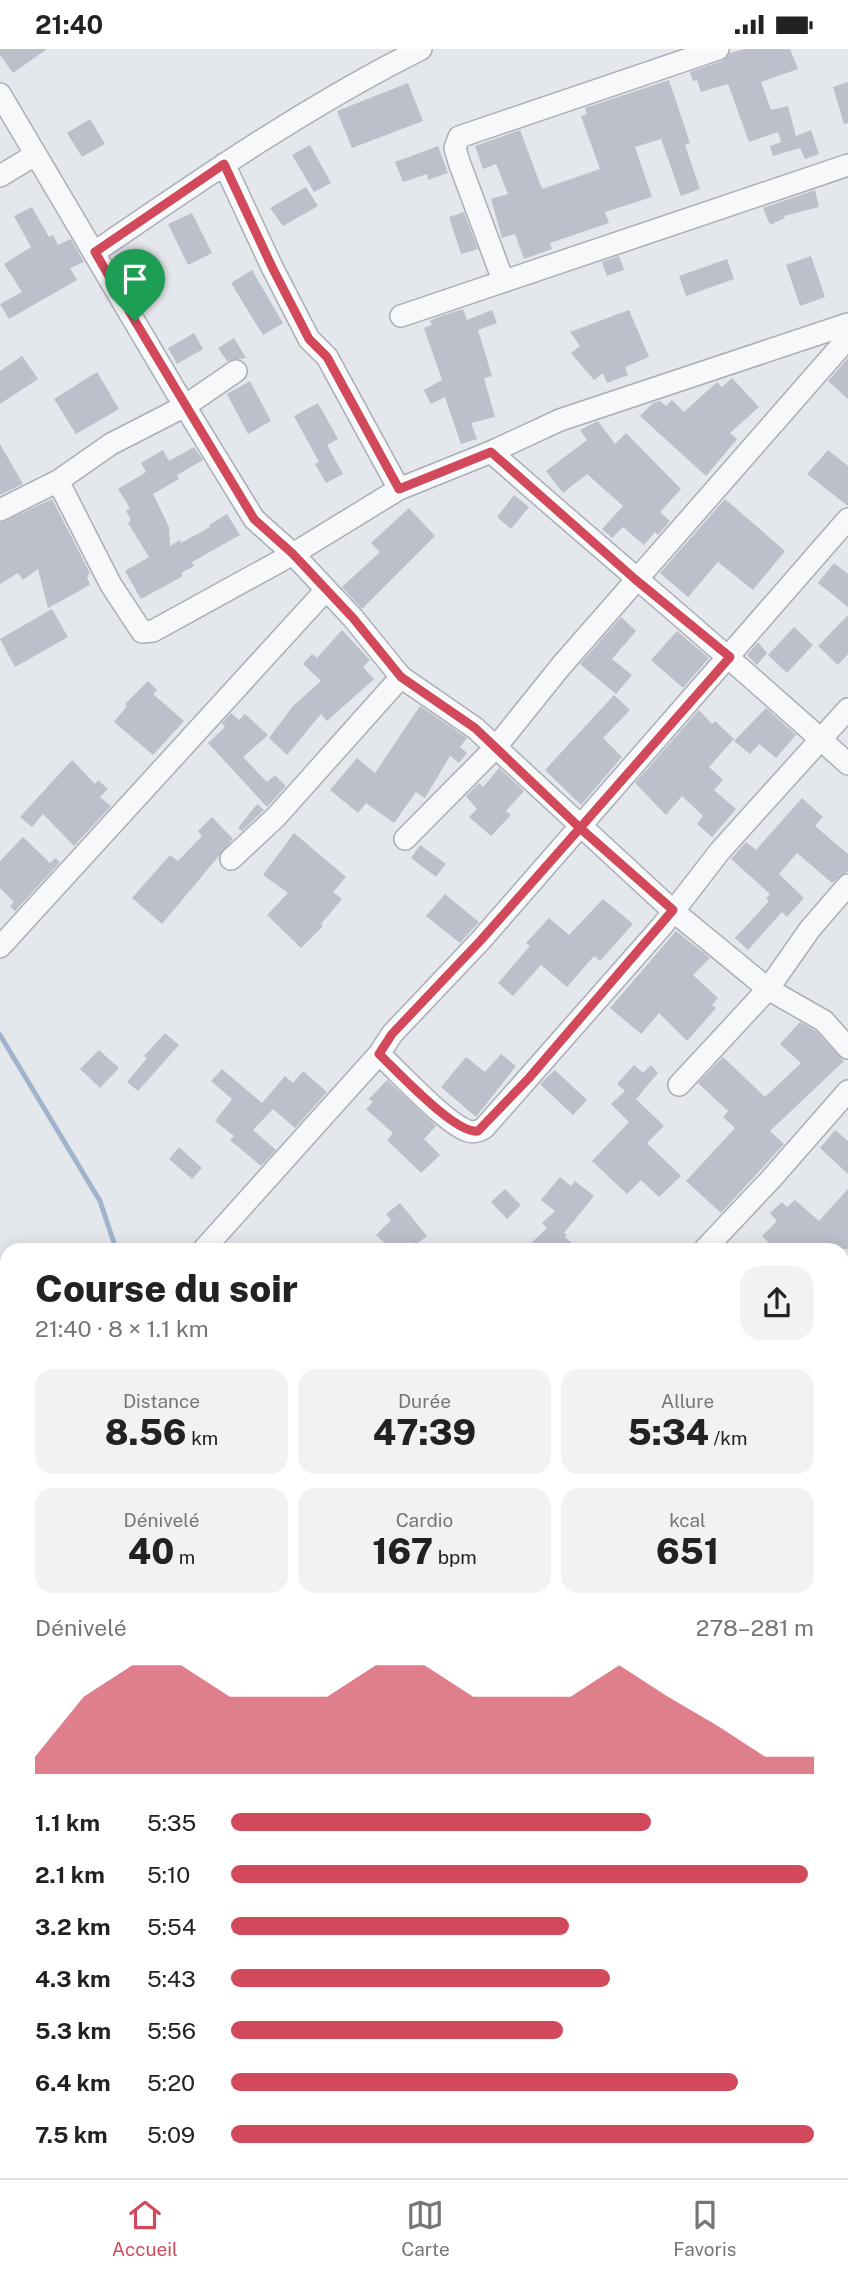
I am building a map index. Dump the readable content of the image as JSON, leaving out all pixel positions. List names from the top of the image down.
{
  "page": {
    "status": "21:40",
    "heading": ["Course du soir", "21:40 · 8 × 1.1 km"],
    "stats": [
      ["Distance", "8.56 km"],
      ["Durée", "47:39"],
      ["Allure", "5:34 /km"],
      ["Dénivelé", "40 m"],
      ["Cardio", "167 bpm"],
      ["kcal", "651"]
    ],
    "chart": ["Dénivelé", "278–281 m"],
    "list": [
      {
        "name": "1.1 km",
        "note": "5:35"
      },
      {
        "name": "2.1 km",
        "note": "5:10"
      },
      {
        "name": "3.2 km",
        "note": "5:54"
      },
      {
        "name": "4.3 km",
        "note": "5:43"
      },
      {
        "name": "5.3 km",
        "note": "5:56"
      },
      {
        "name": "6.4 km",
        "note": "5:20"
      },
      {
        "name": "7.5 km",
        "note": "5:09"
      }
    ],
    "tabs": ["Accueil", "Carte", "Favoris"]
  }
}
